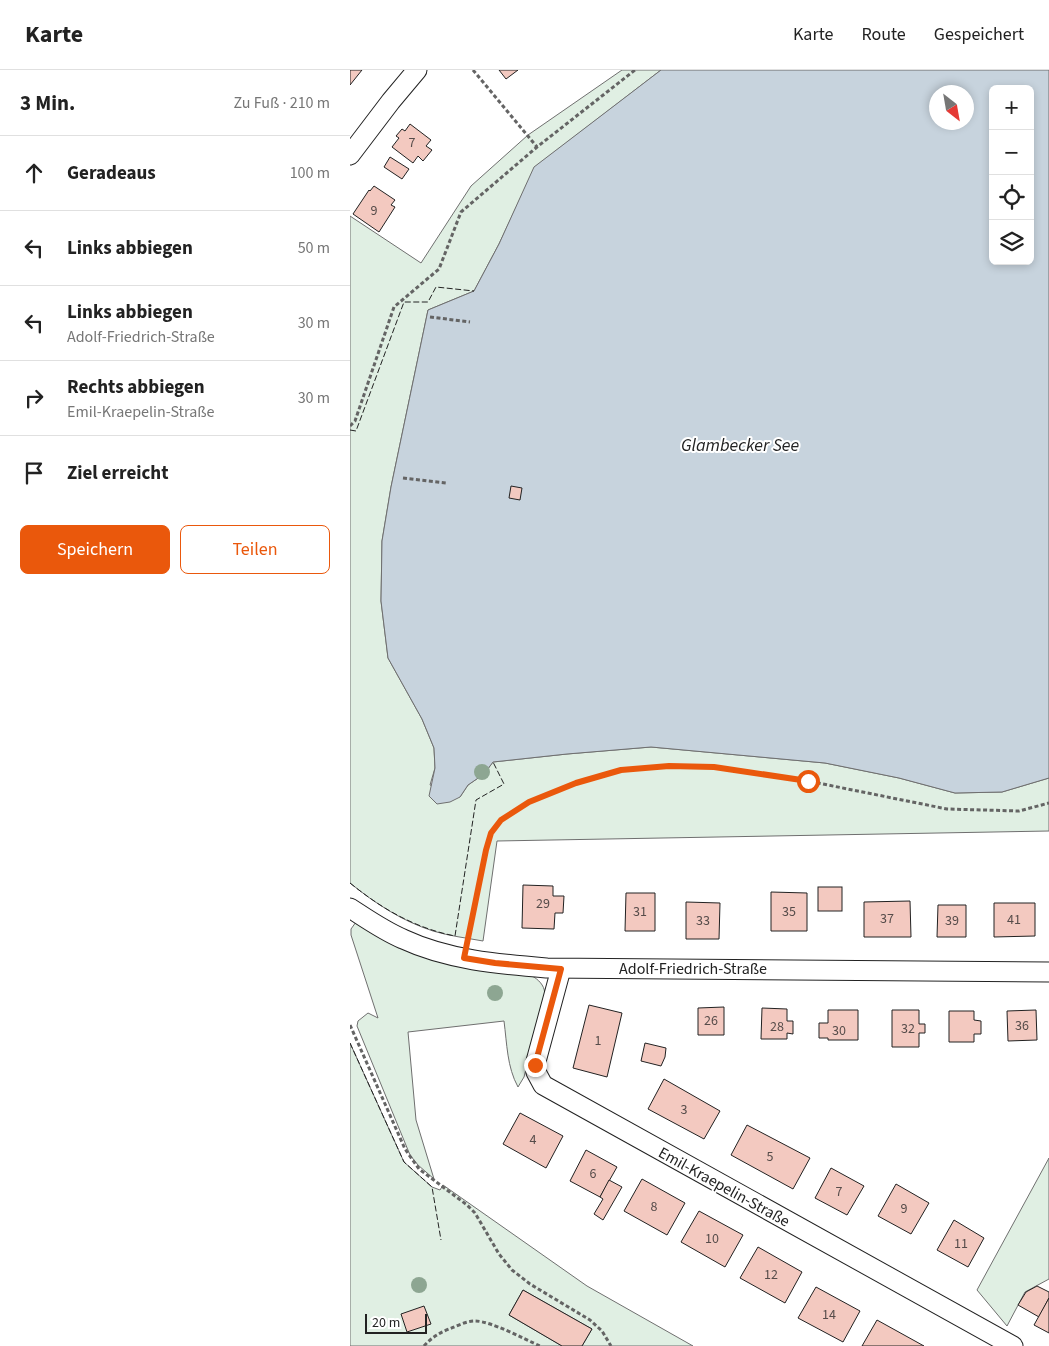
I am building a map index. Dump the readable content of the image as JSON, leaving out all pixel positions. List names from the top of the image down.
{
  "streets": {
    "street": ["Adolf-Friedrich-Straße", "Emil-Kraepelin-Straße"]
  },
  "crossings": [
    ["Adolf-Friedrich-Straße", "Emil-Kraepelin-Straße"]
  ],
  "water": ["Glambecker See"],
  "house_numbers": [
    "7",
    "9",
    "29",
    "31",
    "35",
    "37",
    "41",
    "33",
    "39",
    "26",
    "36",
    "28",
    "32",
    "30",
    "1",
    "3",
    "4",
    "5",
    "6",
    "7",
    "8",
    "9",
    "10",
    "11",
    "12",
    "14"
  ],
  "scale_bar": "20 m",
  "north": "bottom right",
  "page": {
    "header": "Karte",
    "nav": ["Karte", "Route", "Gespeichert"],
    "heading": ["3 Min.", "Zu Fuß · 210 m"],
    "map_buttons": ["+", "−"],
    "list": [
      ["Geradeaus", "100 m"],
      ["Links abbiegen", "50 m"],
      ["Links abbiegen", "Adolf-Friedrich-Straße", "30 m"],
      ["Rechts abbiegen", "Emil-Kraepelin-Straße", "30 m"],
      "Ziel erreicht"
    ],
    "buttons": ["Speichern", "Teilen"],
    "scale": "20 m"
  }
}
